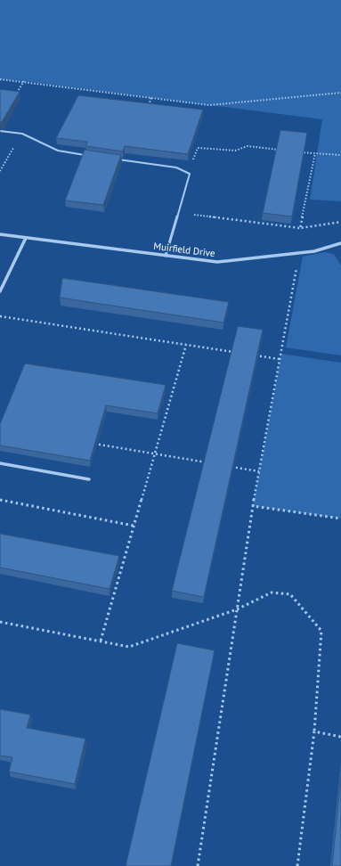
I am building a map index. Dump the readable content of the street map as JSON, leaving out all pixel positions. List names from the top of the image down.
{
  "streets": {
    "street": ["Muirfield Drive"]
  }
}
